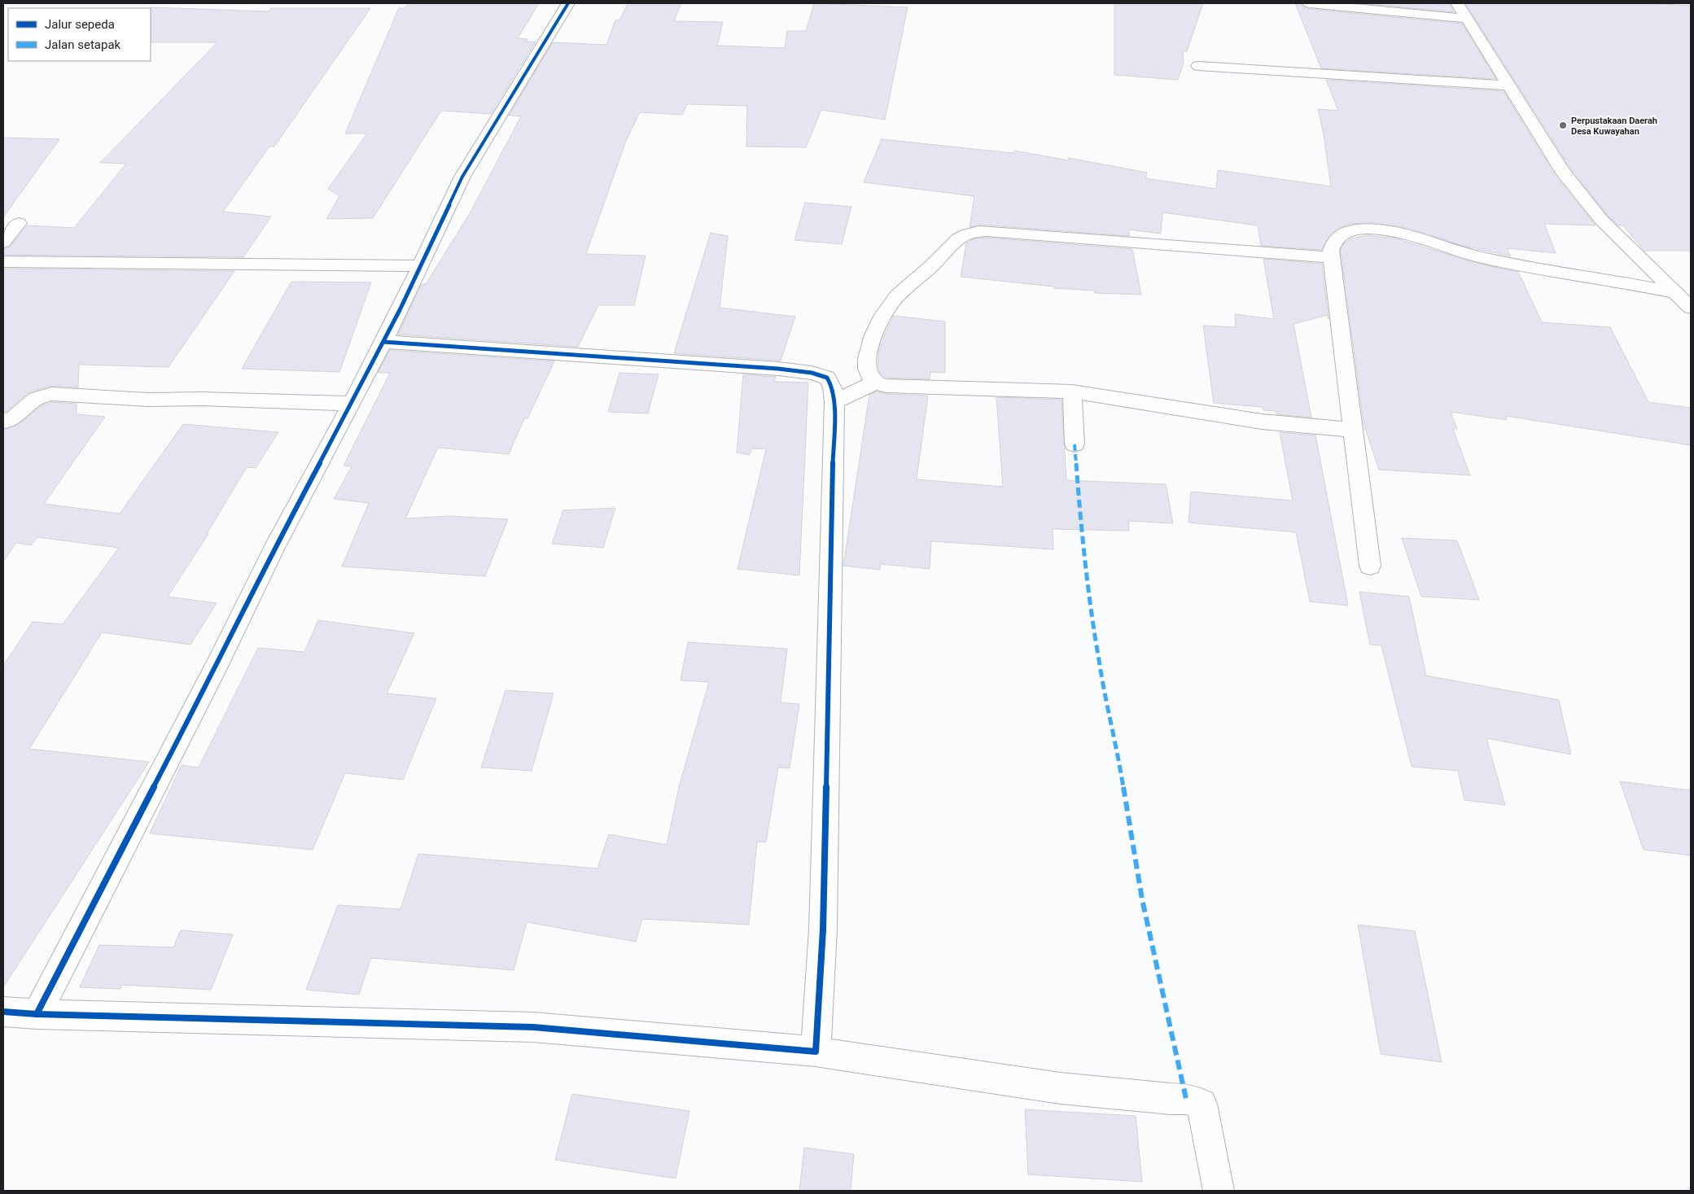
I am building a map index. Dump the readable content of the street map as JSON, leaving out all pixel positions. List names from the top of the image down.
{
  "places": ["Perpustakaan Daerah Desa Kuwayahan"],
  "legend": ["Jalur sepeda", "Jalan setapak"]
}
